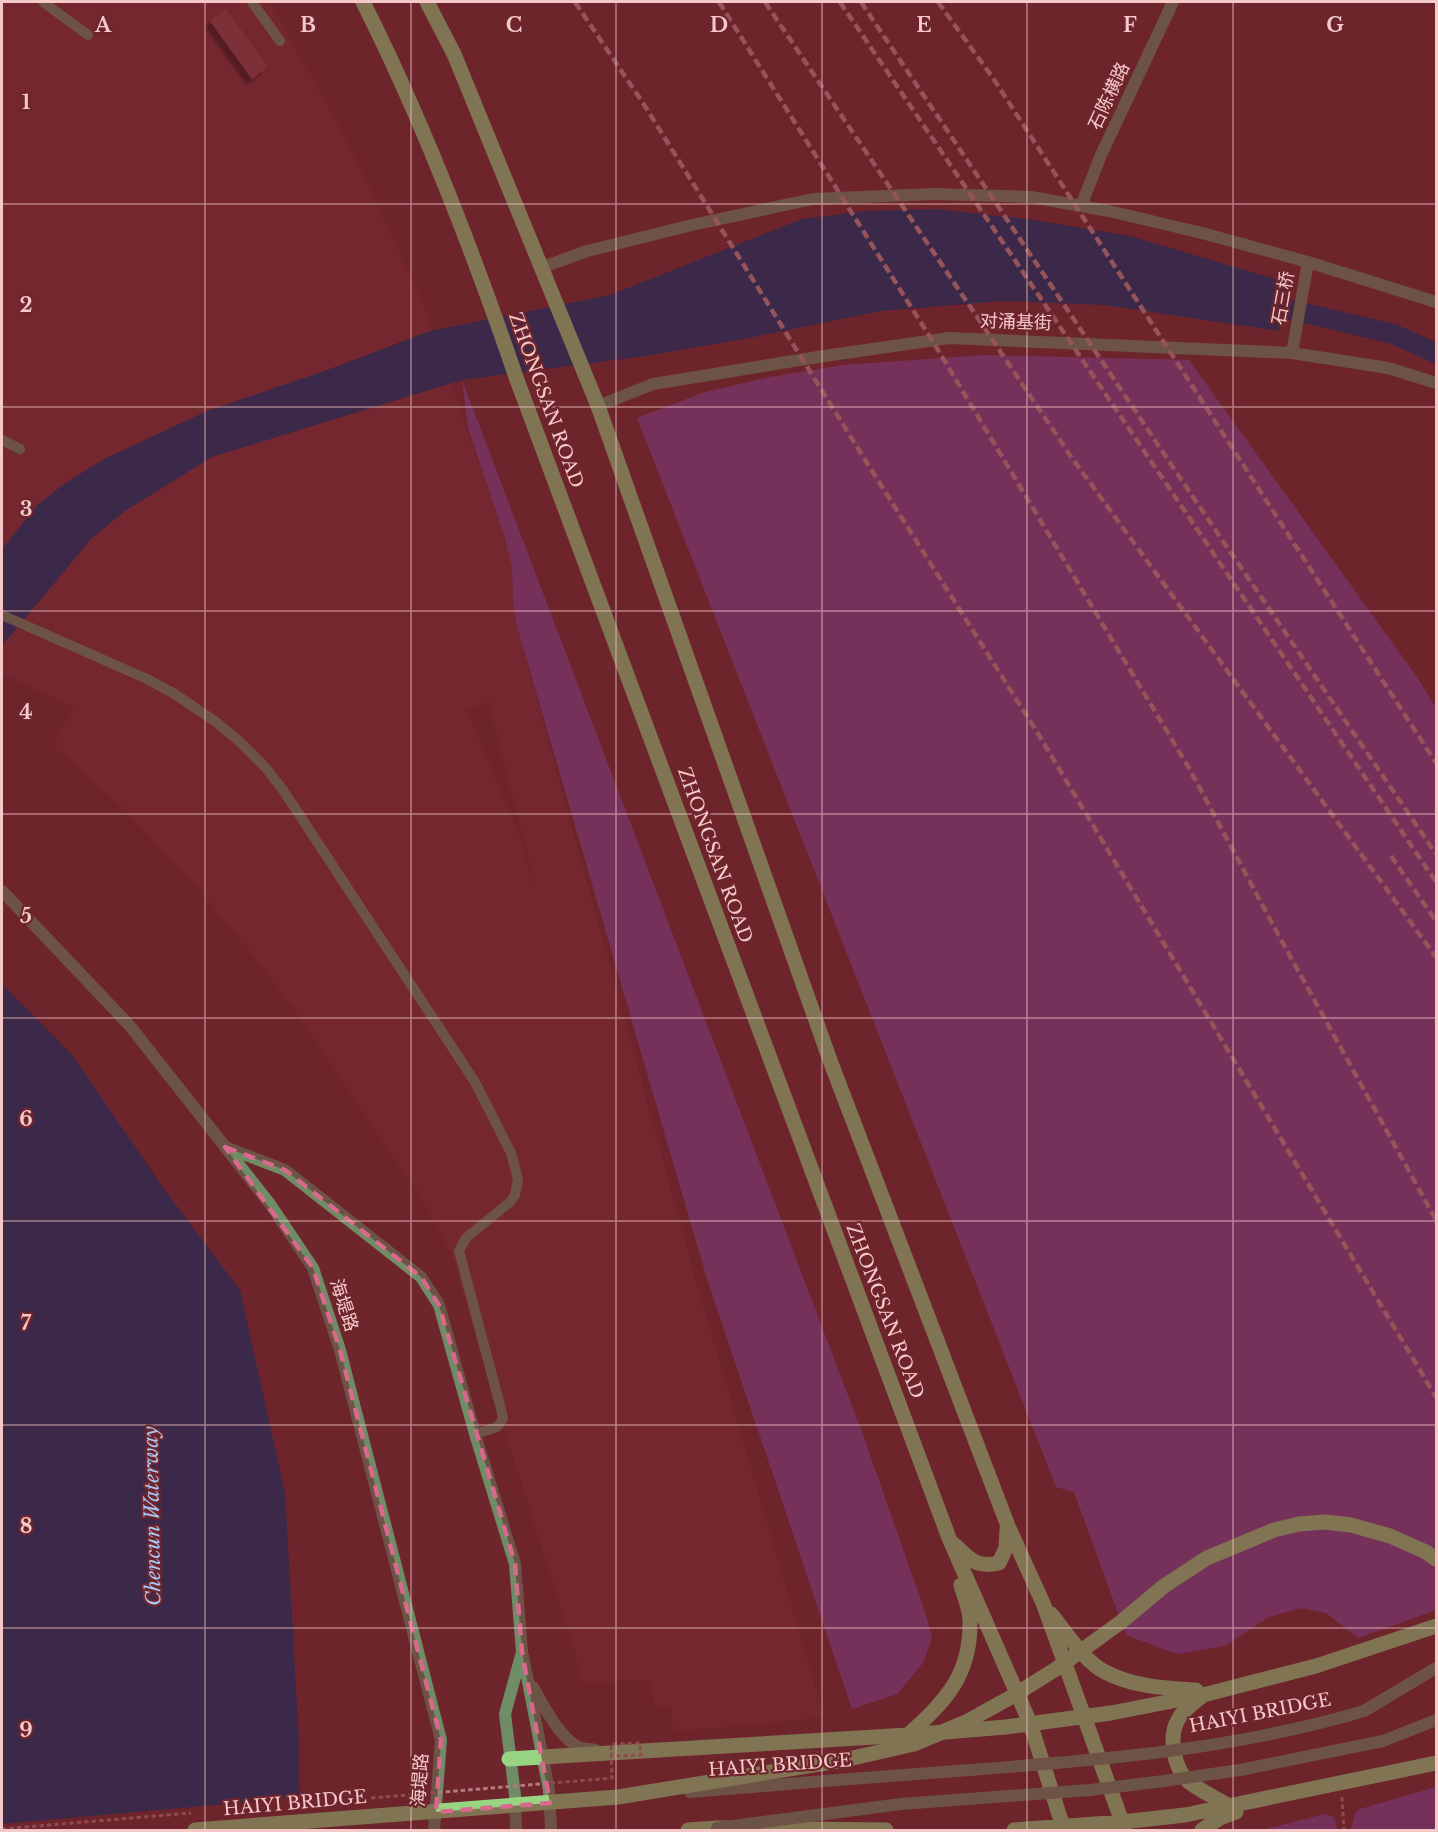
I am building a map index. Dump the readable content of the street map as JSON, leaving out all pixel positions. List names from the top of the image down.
{
  "streets": {
    "main road": ["ZHONGSAN ROAD", "HAIYI BRIDGE"],
    "street": [
      "石陈横路",
      "石三桥",
      "对涌基街",
      "海堤路"
    ]
  },
  "crossings": [
    ["石三桥", "对涌基街"],
    ["对涌基街", "ZHONGSAN ROAD"]
  ],
  "water": ["Chencun Waterway"],
  "grid": {
    "columns": [
      "A",
      "B",
      "C",
      "D",
      "E",
      "F",
      "G"
    ],
    "rows": [
      "1",
      "2",
      "3",
      "4",
      "5",
      "6",
      "7",
      "8",
      "9"
    ]
  }
}
